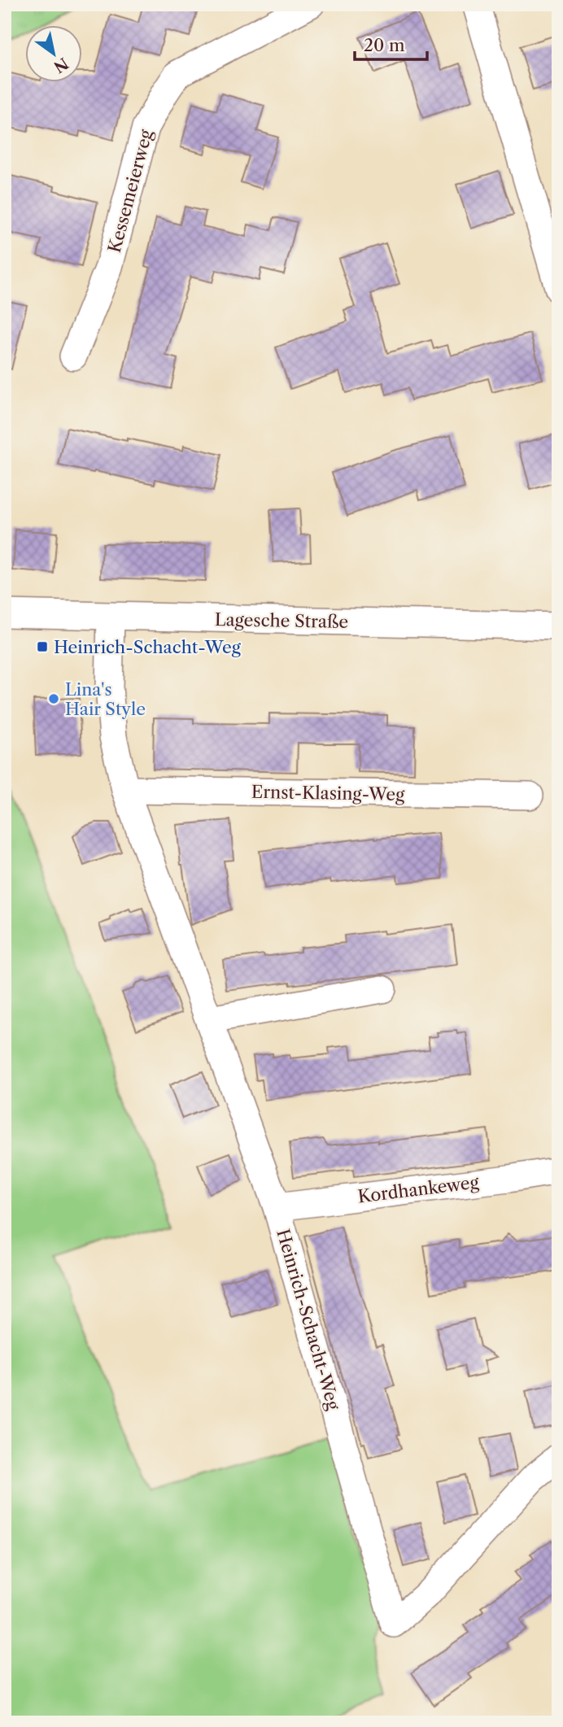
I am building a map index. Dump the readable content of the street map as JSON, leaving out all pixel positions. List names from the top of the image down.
{
  "streets": {
    "street": [
      "Kessemeierweg",
      "Lagesche Straße",
      "Ernst-Klasing-Weg",
      "Kordhankeweg",
      "Heinrich-Schacht-Weg"
    ]
  },
  "crossings": [
    ["Lagesche Straße", "Heinrich-Schacht-Weg"],
    ["Ernst-Klasing-Weg", "Heinrich-Schacht-Weg"],
    ["Kordhankeweg", "Heinrich-Schacht-Weg"]
  ],
  "places": {
    "transit": ["Heinrich-Schacht-Weg"],
    "other": ["Lina's Hair Style"]
  },
  "scale_bar": "20 m",
  "north": "bottom right"
}
